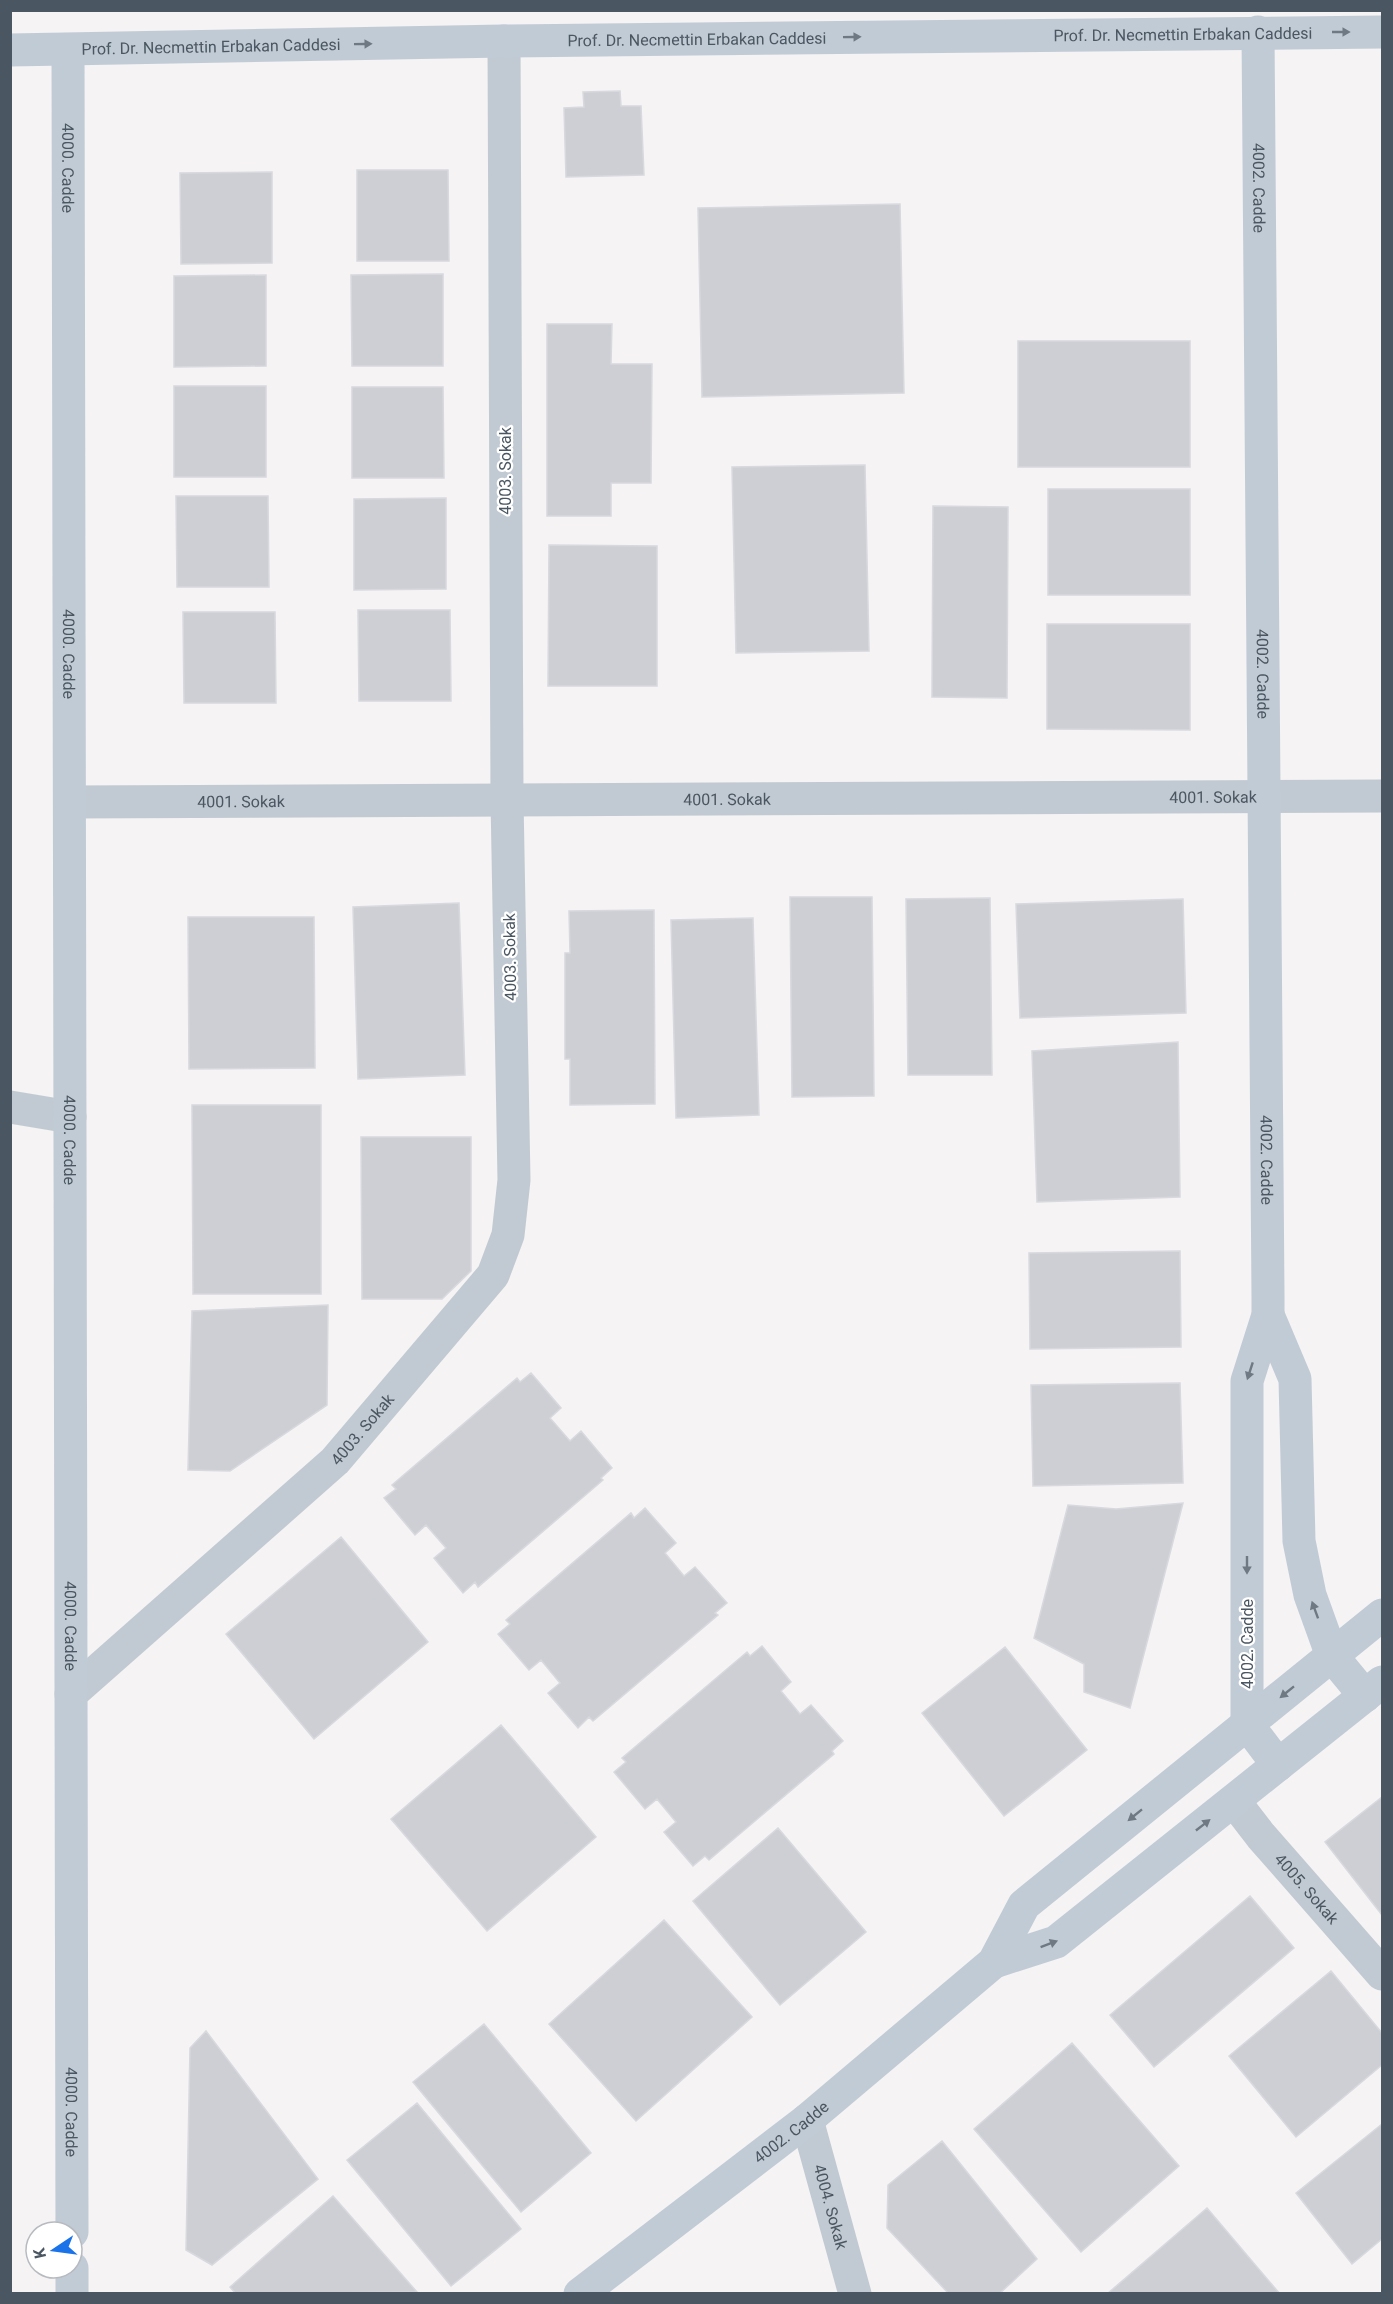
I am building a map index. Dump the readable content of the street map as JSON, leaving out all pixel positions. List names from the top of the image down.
{
  "streets": {
    "street": [
      "Prof. Dr. Necmettin Erbakan Caddesi",
      "4000. Cadde",
      "4002. Cadde",
      "4003. Sokak",
      "4001. Sokak",
      "4005. Sokak",
      "4004. Sokak"
    ]
  },
  "crossings": [
    ["Prof. Dr. Necmettin Erbakan Caddesi", "4000. Cadde"],
    ["Prof. Dr. Necmettin Erbakan Caddesi", "4002. Cadde"],
    ["Prof. Dr. Necmettin Erbakan Caddesi", "4003. Sokak"],
    ["4000. Cadde", "4003. Sokak"],
    ["4000. Cadde", "4001. Sokak"],
    ["4002. Cadde", "4001. Sokak"],
    ["4002. Cadde", "4005. Sokak"],
    ["4002. Cadde", "4004. Sokak"],
    ["4003. Sokak", "4001. Sokak"]
  ],
  "one_way": ["Prof. Dr. Necmettin Erbakan Caddesi"],
  "north": "left"
}
